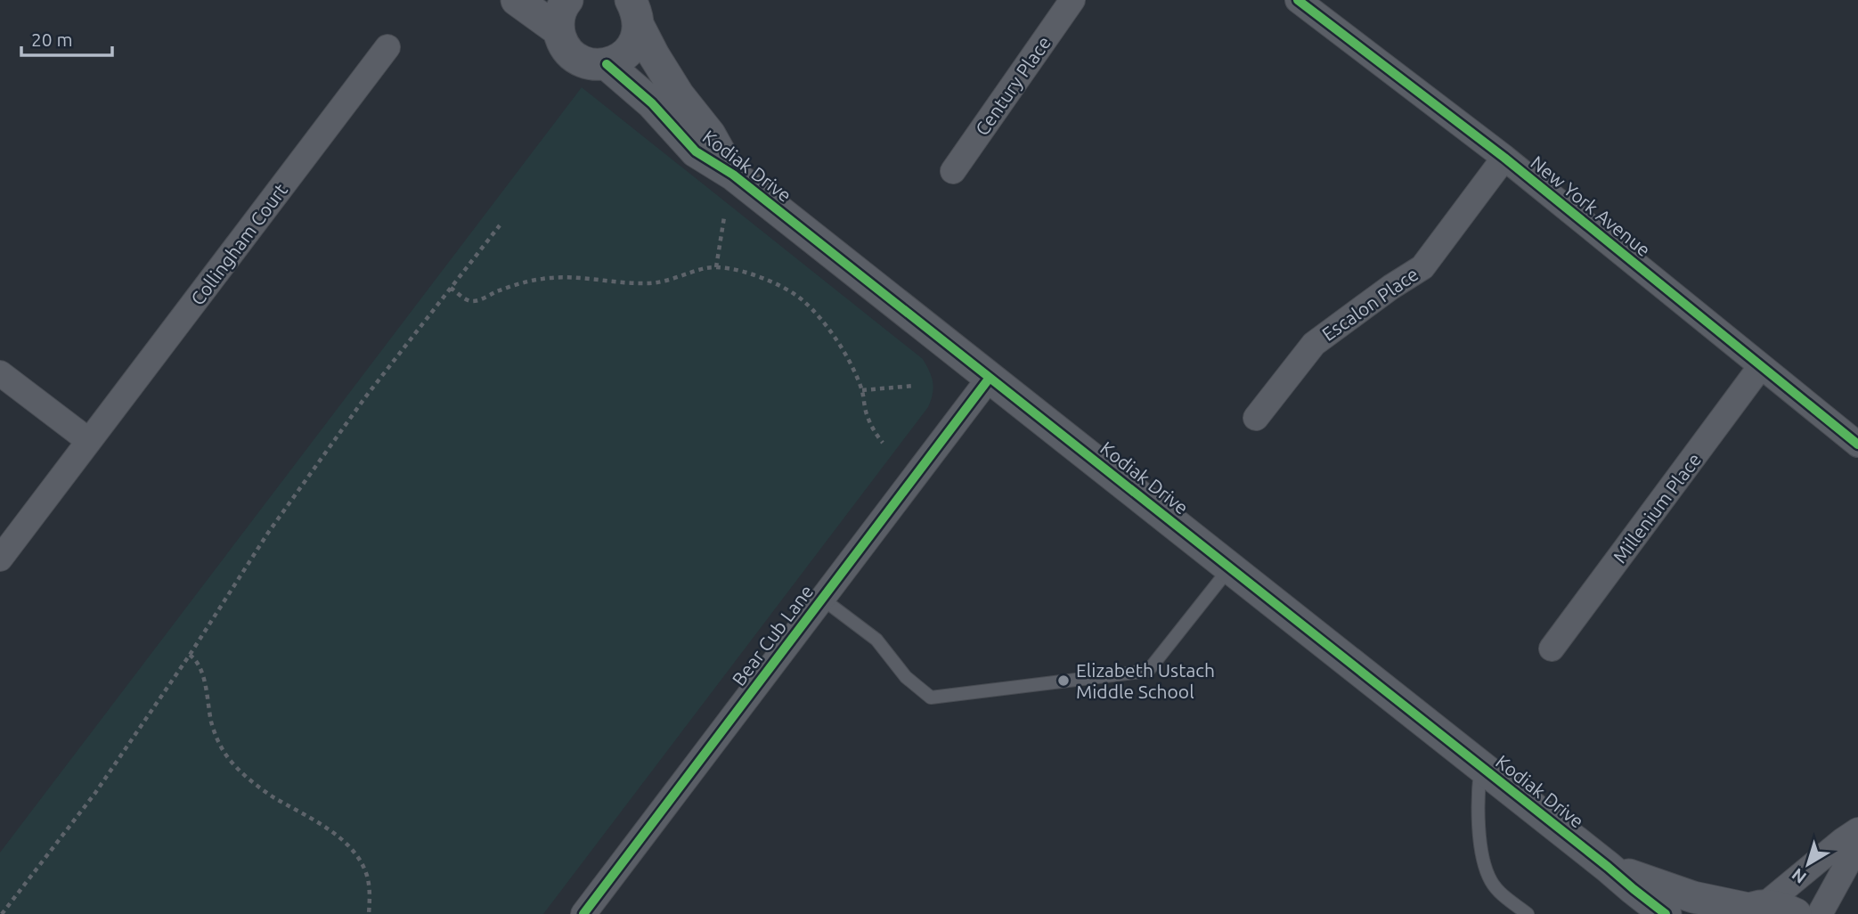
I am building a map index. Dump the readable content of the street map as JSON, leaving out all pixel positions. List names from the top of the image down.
{
  "streets": {
    "street": [
      "Century Place",
      "Kodiak Drive",
      "New York Avenue",
      "Collingham Court",
      "Escalon Place",
      "Millenium Place",
      "Bear Cub Lane"
    ]
  },
  "crossings": [
    ["Kodiak Drive", "Bear Cub Lane"],
    ["New York Avenue", "Escalon Place"],
    ["New York Avenue", "Millenium Place"]
  ],
  "places": ["Elizabeth Ustach Middle School"],
  "scale_bar": "20 m",
  "north": "bottom left"
}
